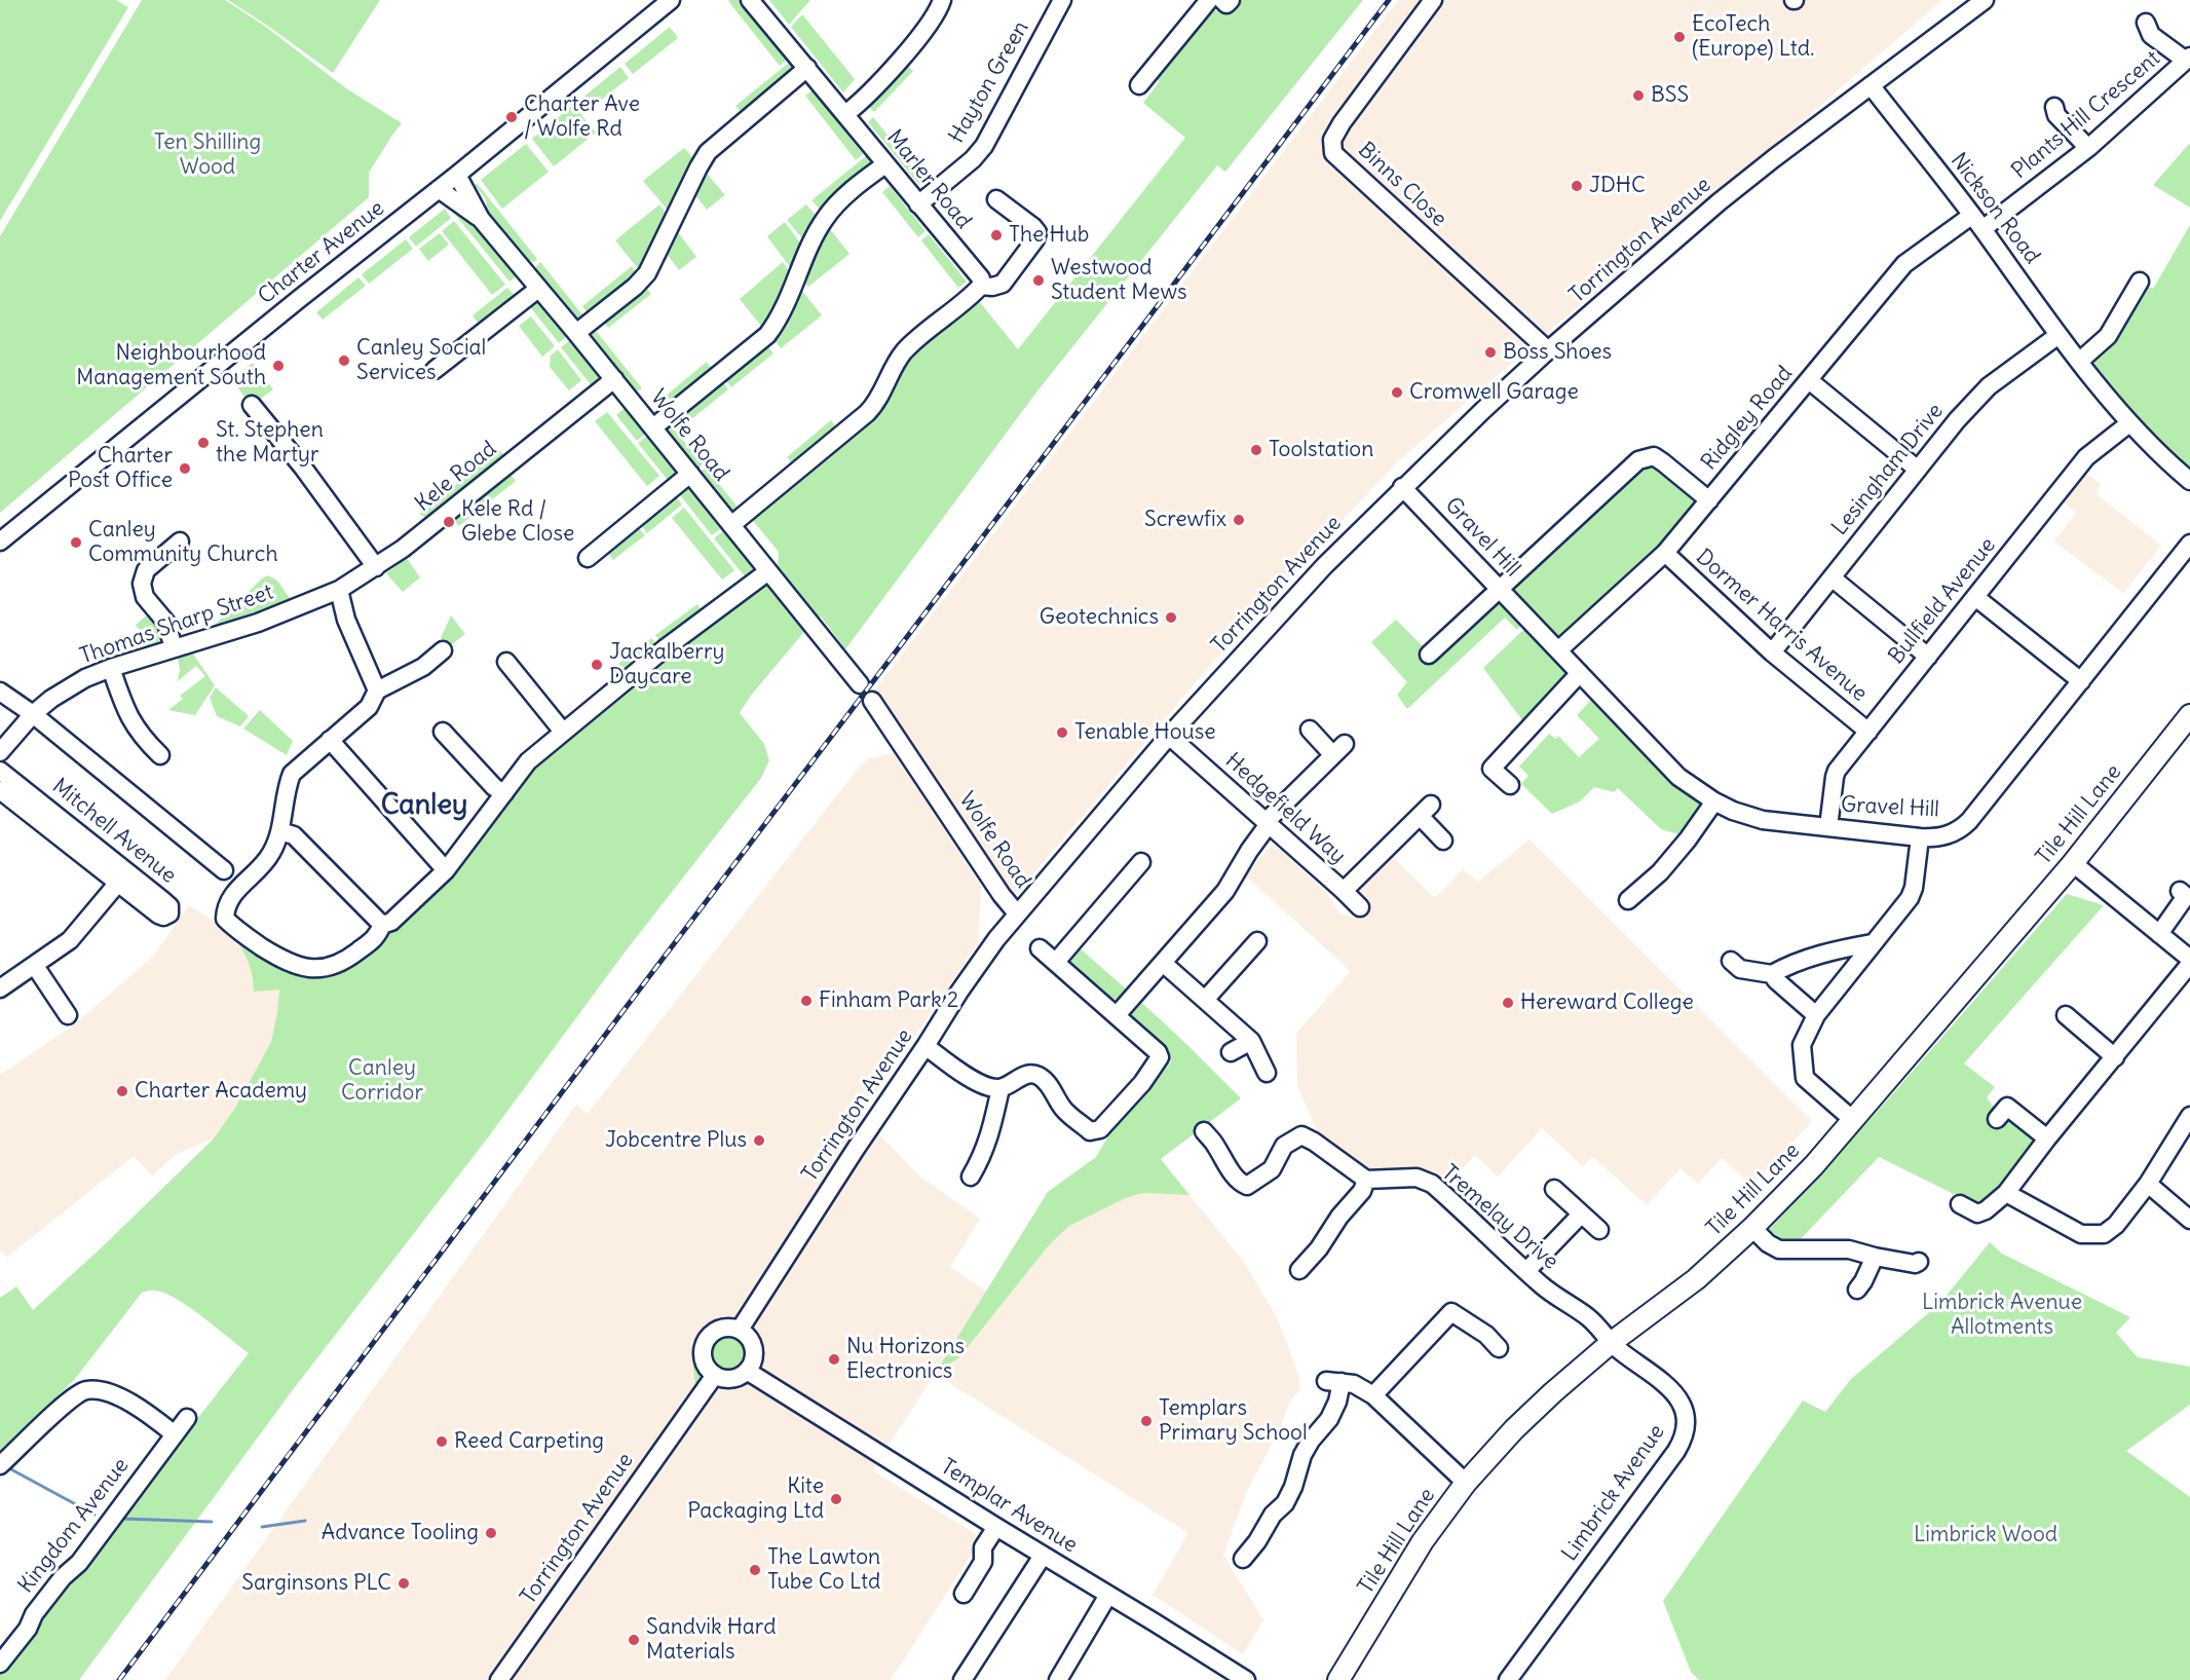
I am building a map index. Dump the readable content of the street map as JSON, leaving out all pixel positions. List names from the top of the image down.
{
  "streets": {
    "main road": ["Tile Hill Lane"],
    "street": [
      "Hayton Green",
      "Plants Hill Crescent",
      "Marler Road",
      "Binns Close",
      "Nickson Road",
      "Torrington Avenue",
      "Charter Avenue",
      "Ridgley Road",
      "Wolfe Road",
      "Lesingham Drive",
      "Kele Road",
      "Gravel Hill",
      "Bullfield Avenue",
      "Thomas Sharp Street",
      "Dormer Harris Avenue",
      "Hedgefield Way",
      "Mitchell Avenue",
      "Tremelay Drive",
      "Limbrick Avenue",
      "Templar Avenue",
      "Kingdom Avenue"
    ]
  },
  "crossings": [
    ["Hayton Green", "Marler Road"],
    ["Plants Hill Crescent", "Nickson Road"],
    ["Binns Close", "Torrington Avenue"],
    ["Nickson Road", "Torrington Avenue"],
    ["Nickson Road", "Ridgley Road"],
    ["Nickson Road", "Lesingham Drive"],
    ["Nickson Road", "Bullfield Avenue"],
    ["Torrington Avenue", "Wolfe Road"],
    ["Torrington Avenue", "Gravel Hill"],
    ["Torrington Avenue", "Hedgefield Way"],
    ["Torrington Avenue", "Templar Avenue"],
    ["Charter Avenue", "Wolfe Road"],
    ["Ridgley Road", "Gravel Hill"],
    ["Ridgley Road", "Dormer Harris Avenue"],
    ["Wolfe Road", "Kele Road"],
    ["Lesingham Drive", "Dormer Harris Avenue"],
    ["Kele Road", "Thomas Sharp Street"],
    ["Gravel Hill", "Bullfield Avenue"],
    ["Bullfield Avenue", "Dormer Harris Avenue"],
    ["Tile Hill Lane", "Tremelay Drive"],
    ["Tile Hill Lane", "Limbrick Avenue"],
    ["Tremelay Drive", "Limbrick Avenue"]
  ],
  "districts": ["Canley"],
  "parks": [
    "Ten Shilling Wood",
    "Canley Corridor",
    "Limbrick Avenue Allotments",
    "Limbrick Wood"
  ],
  "places": [
    "EcoTech (Europe) Ltd.",
    "BSS",
    "Charter Ave / Wolfe Rd",
    "JDHC",
    "The Hub",
    "Westwood Student Mews",
    "Boss Shoes",
    "Canley Social Services",
    "Neighbourhood Management South",
    "Cromwell Garage",
    "St. Stephen the Martyr",
    "Toolstation",
    "Charter Post Office",
    "Screwfix",
    "Kele Rd / Glebe Close",
    "Canley Community Church",
    "Geotechnics",
    "Jackalberry Daycare",
    "Tenable House",
    "Finham Park 2",
    "Hereward College",
    "Charter Academy",
    "Jobcentre Plus",
    "Nu Horizons Electronics",
    "Templars Primary School",
    "Reed Carpeting",
    "Kite Packaging Ltd",
    "Advance Tooling",
    "The Lawton Tube Co Ltd",
    "Sarginsons PLC",
    "Sandvik Hard Materials"
  ]
}
